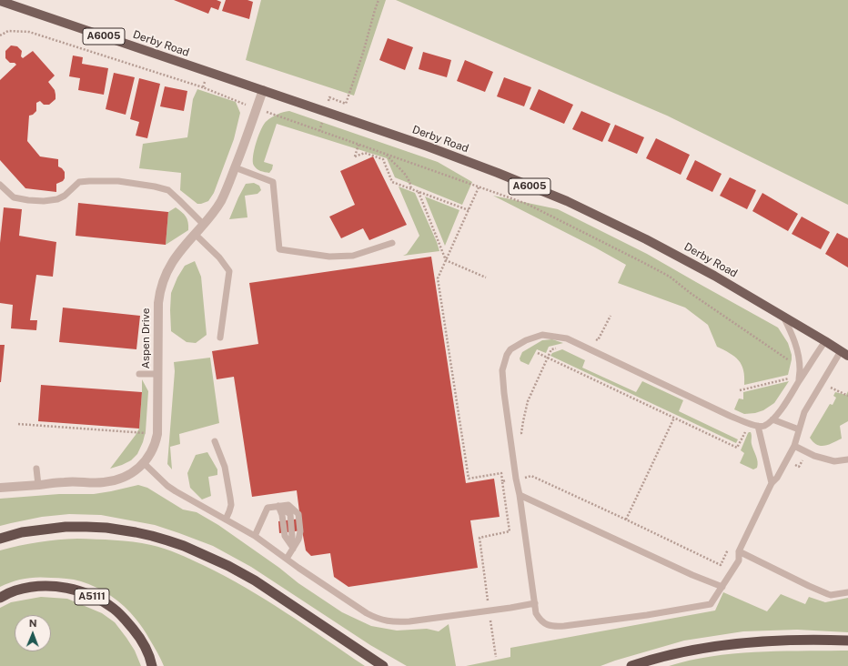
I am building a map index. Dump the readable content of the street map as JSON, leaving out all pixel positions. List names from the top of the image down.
{
  "streets": {
    "highway": ["A5111"],
    "main road": ["A6005", "Derby Road"],
    "street": ["Aspen Drive"]
  },
  "crossings": [
    ["Derby Road", "Aspen Drive"]
  ],
  "north": "top"
}
